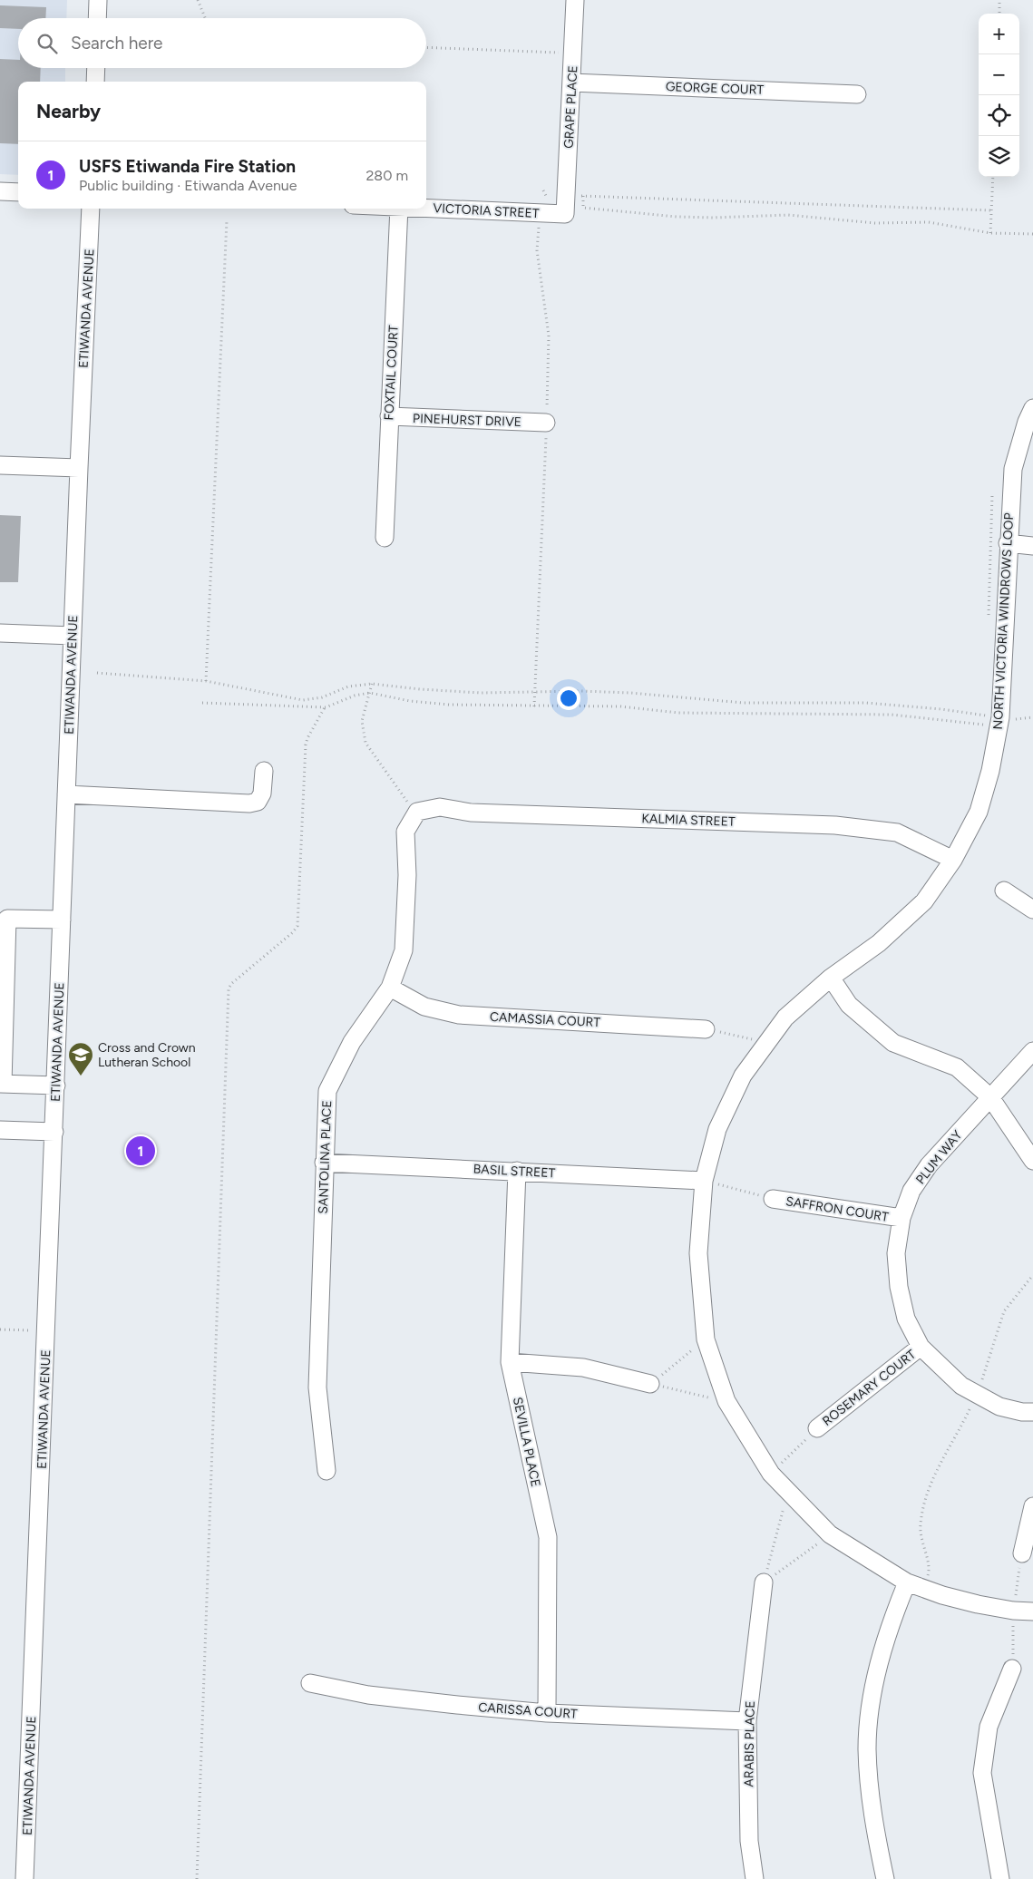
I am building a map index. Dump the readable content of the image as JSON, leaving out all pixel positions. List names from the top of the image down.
{
  "streets": {
    "street": [
      "GEORGE COURT",
      "GRAPE PLACE",
      "VICTORIA STREET",
      "ETIWANDA AVENUE",
      "FOXTAIL COURT",
      "PINEHURST DRIVE",
      "NORTH VICTORIA WINDROWS LOOP",
      "KALMIA STREET",
      "CAMASSIA COURT",
      "SANTOLINA PLACE",
      "PLUM WAY",
      "BASIL STREET",
      "SAFFRON COURT",
      "ROSEMARY COURT",
      "SEVILLA PLACE",
      "CARISSA COURT",
      "ARABIS PLACE"
    ]
  },
  "crossings": [
    ["GEORGE COURT", "GRAPE PLACE"],
    ["GRAPE PLACE", "VICTORIA STREET"],
    ["FOXTAIL COURT", "PINEHURST DRIVE"],
    ["NORTH VICTORIA WINDROWS LOOP", "KALMIA STREET"],
    ["NORTH VICTORIA WINDROWS LOOP", "BASIL STREET"],
    ["KALMIA STREET", "SANTOLINA PLACE"],
    ["CAMASSIA COURT", "SANTOLINA PLACE"],
    ["SANTOLINA PLACE", "BASIL STREET"],
    ["PLUM WAY", "SAFFRON COURT"],
    ["PLUM WAY", "ROSEMARY COURT"],
    ["BASIL STREET", "SEVILLA PLACE"],
    ["SEVILLA PLACE", "CARISSA COURT"],
    ["CARISSA COURT", "ARABIS PLACE"]
  ],
  "places": {
    "school or university": ["Cross and Crown Lutheran School"]
  },
  "page": {
    "map_buttons": ["+", "−"],
    "search": "Search here",
    "heading": "Nearby",
    "list": [
      {
        "mark": "1",
        "name": "USFS Etiwanda Fire Station",
        "note": "Public building · Etiwanda Avenue",
        "value": "280 m"
      }
    ],
    "pins": "1"
  }
}
